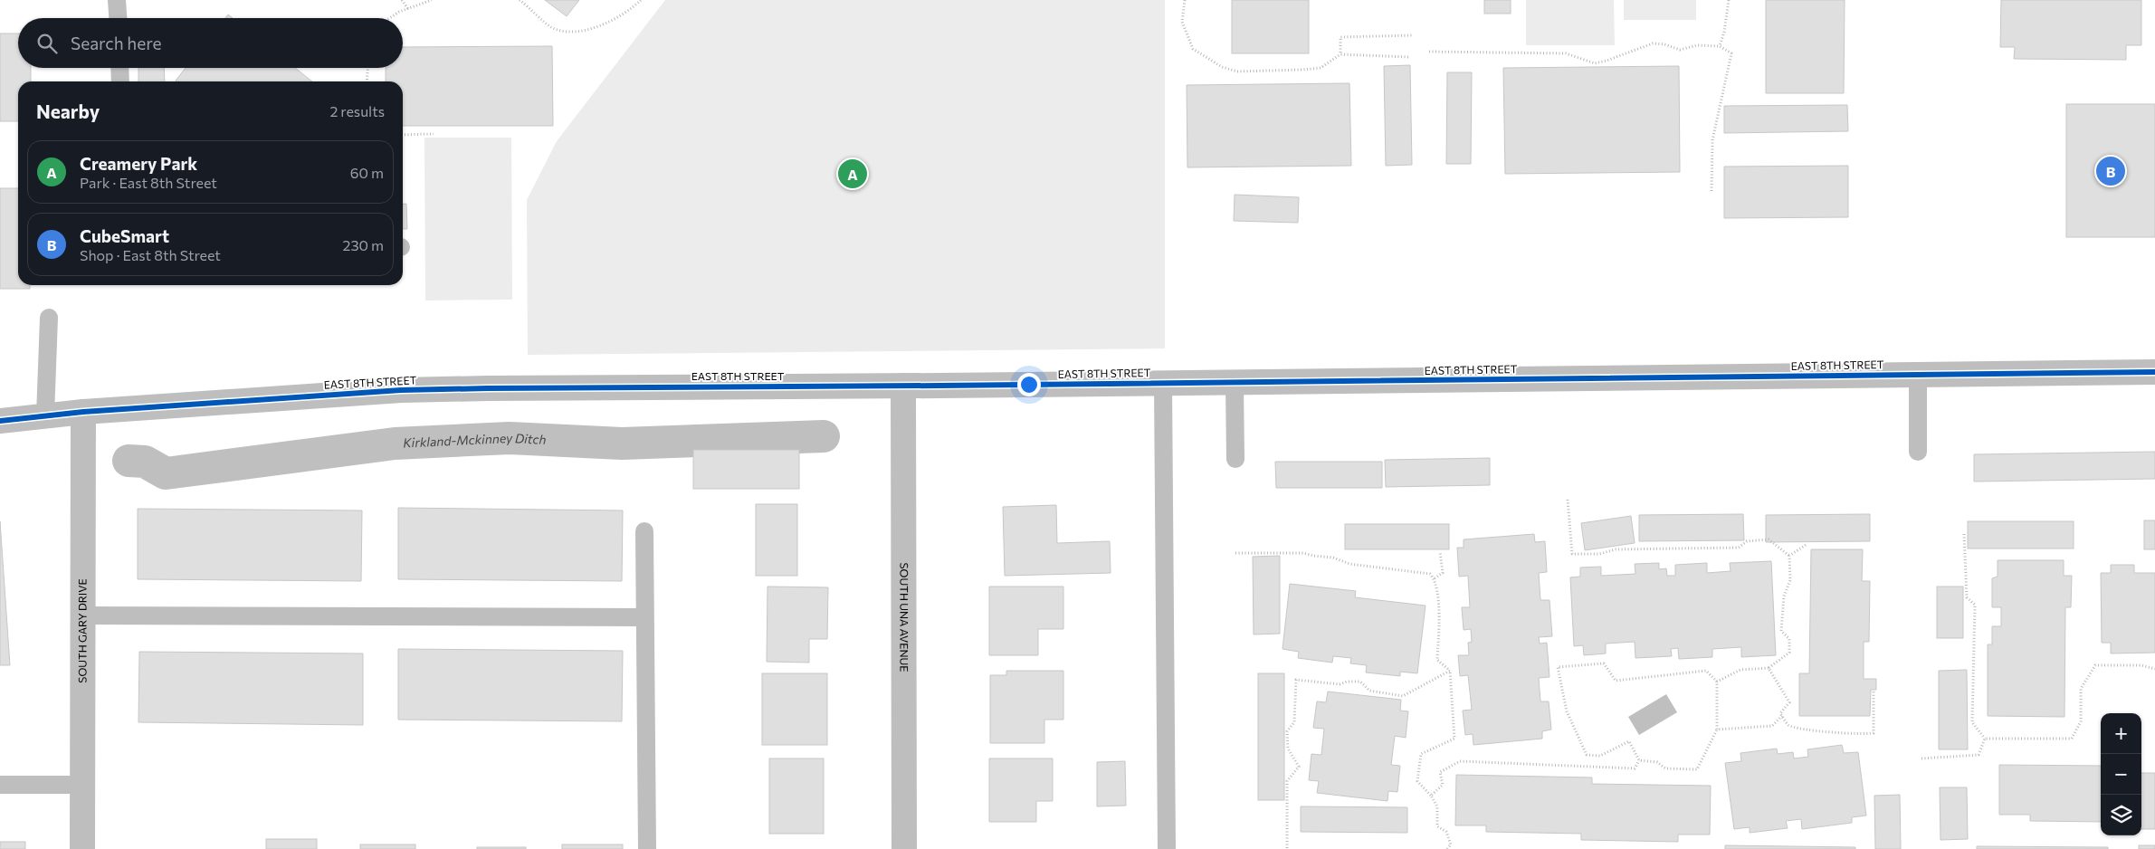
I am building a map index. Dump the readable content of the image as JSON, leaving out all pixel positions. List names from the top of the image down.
{
  "streets": {
    "street": ["EAST 8TH STREET", "SOUTH UNA AVENUE", "SOUTH GARY DRIVE"]
  },
  "crossings": [
    ["EAST 8TH STREET", "SOUTH UNA AVENUE"],
    ["EAST 8TH STREET", "SOUTH GARY DRIVE"]
  ],
  "water": ["Kirkland-Mckinney Ditch"],
  "page": {
    "search": "Search here",
    "heading": ["Nearby", "2 results"],
    "list": [
      {
        "mark": "A",
        "name": "Creamery Park",
        "note": "Park · East 8th Street",
        "value": "60 m"
      },
      {
        "mark": "B",
        "name": "CubeSmart",
        "note": "Shop · East 8th Street",
        "value": "230 m"
      }
    ],
    "pins": ["B", "A"],
    "map_buttons": ["+", "−"]
  }
}
